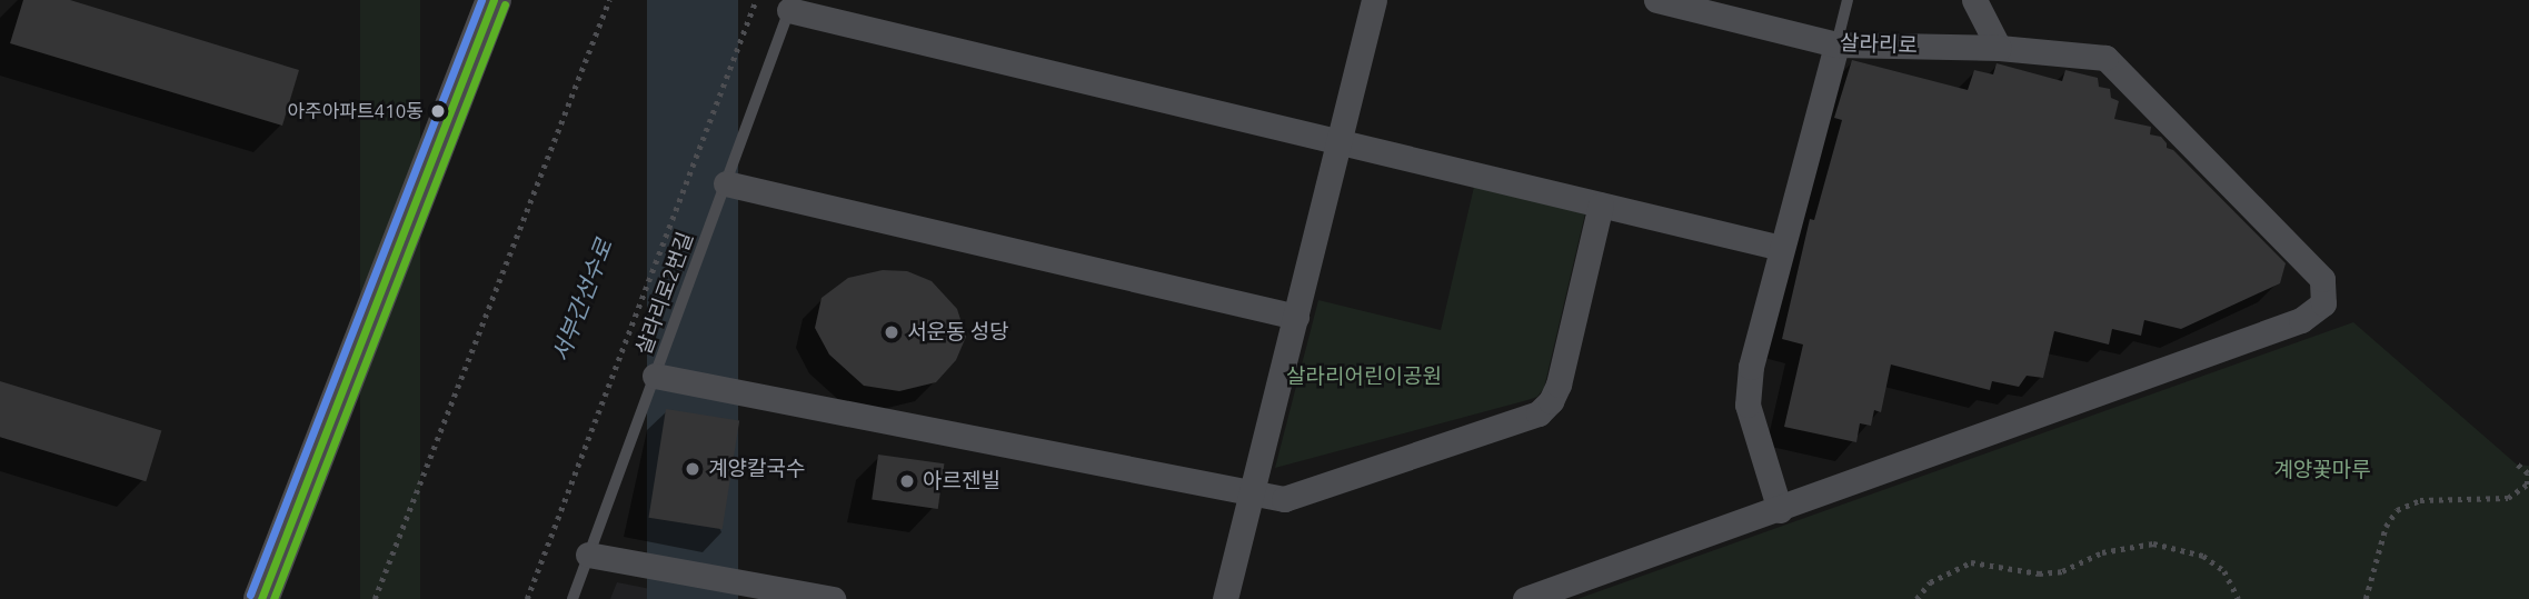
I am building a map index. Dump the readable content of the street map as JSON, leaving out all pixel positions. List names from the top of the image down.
{
  "streets": {
    "street": ["살라리로"],
    "lane": ["살라리로2번길"]
  },
  "water": ["서부간선수로"],
  "parks": ["살라리어린이공원", "계양꽃마루"],
  "places": [
    "아주아파트410동",
    "서운동 성당",
    "계양칼국수",
    "아르젠빌"
  ]
}
